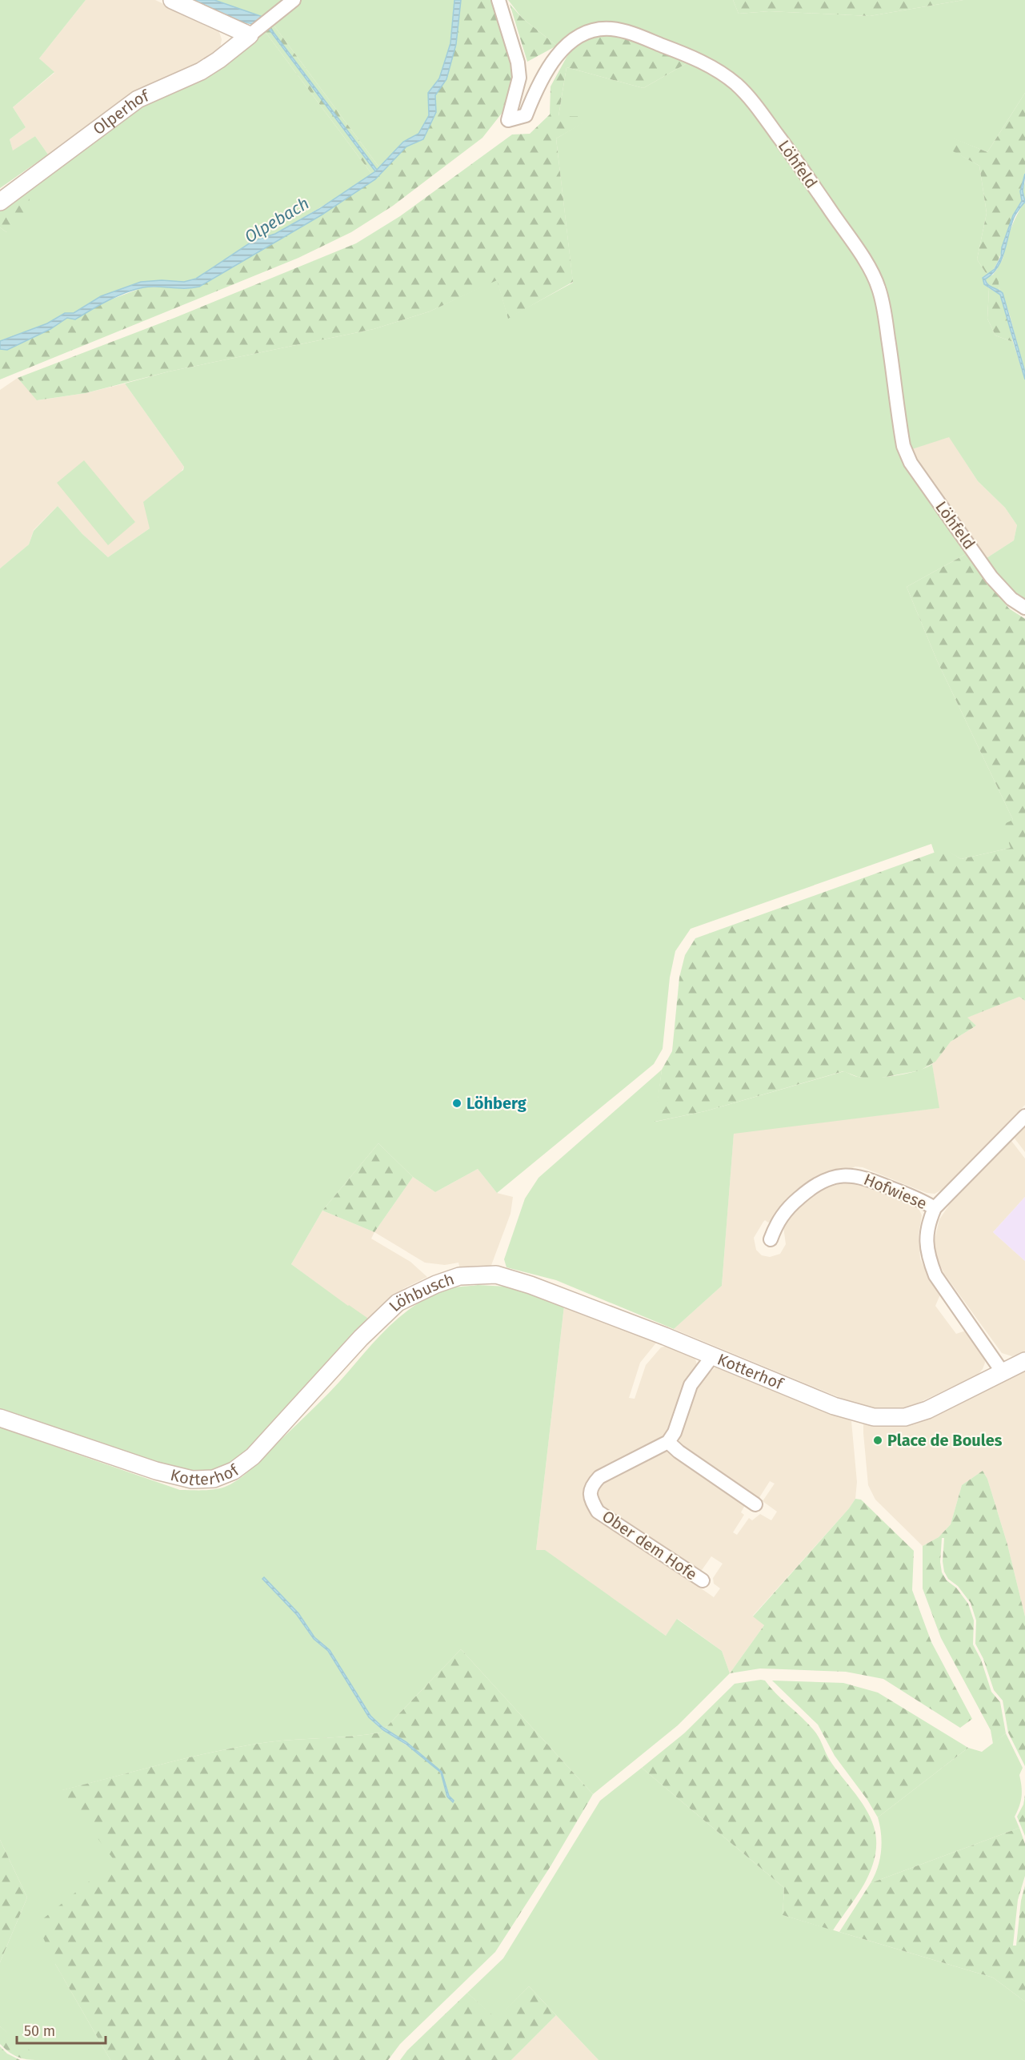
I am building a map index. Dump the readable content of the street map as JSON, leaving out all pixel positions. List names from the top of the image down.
{
  "streets": {
    "street": [
      "Olperhof",
      "Löhfeld",
      "Hofwiese",
      "Löhbusch",
      "Kotterhof",
      "Ober dem Hofe"
    ]
  },
  "crossings": [
    ["Hofwiese", "Kotterhof"],
    ["Löhbusch", "Kotterhof"]
  ],
  "water": ["Olpebach"],
  "places": ["Löhberg", "Place de Boules"],
  "scale_bar": "50 m"
}
